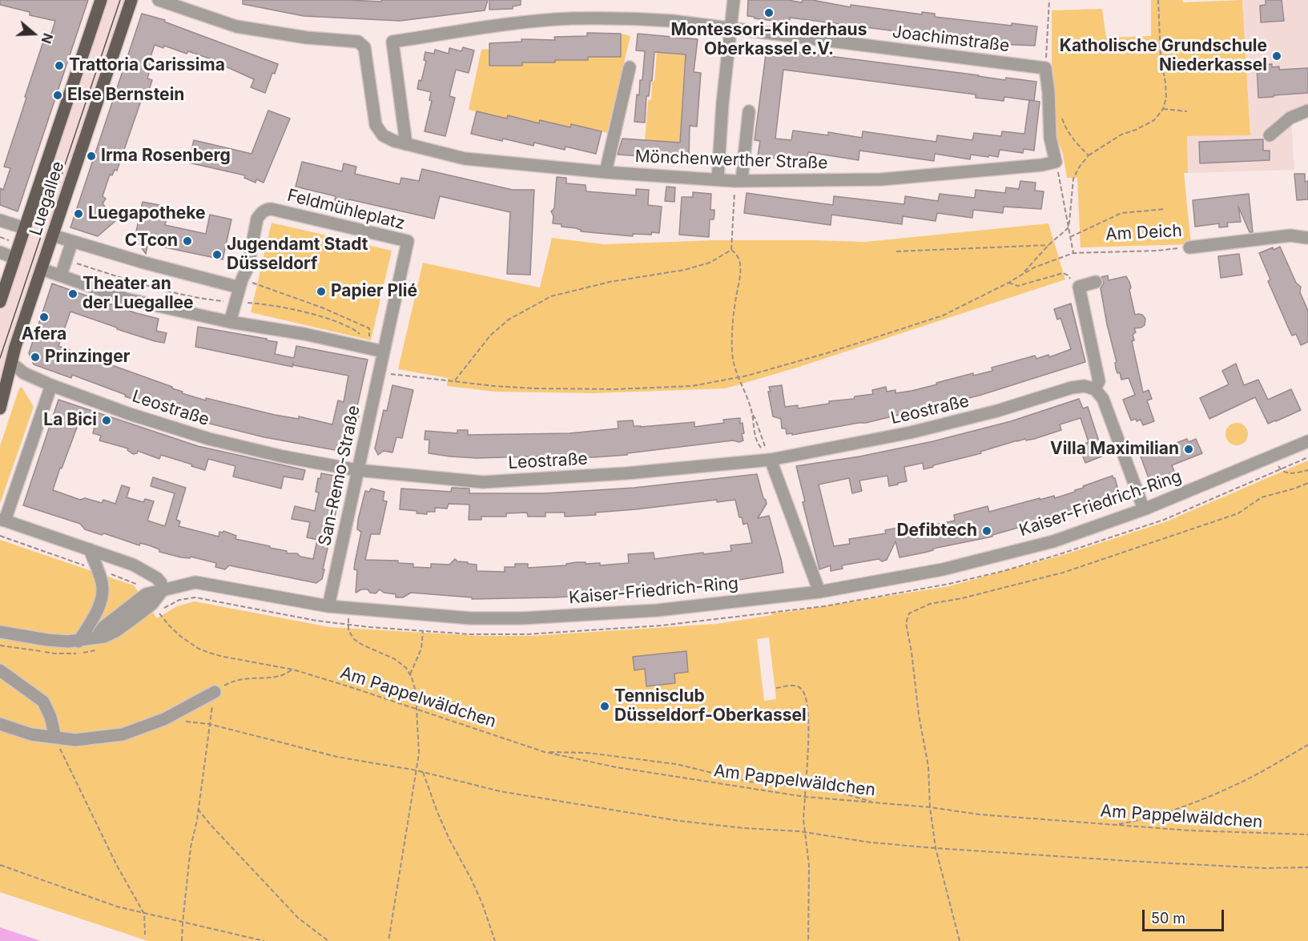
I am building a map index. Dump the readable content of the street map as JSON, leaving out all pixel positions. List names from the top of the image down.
{
  "streets": {
    "main road": ["Luegallee"],
    "street": [
      "Joachimstraße",
      "Mönchenwerther Straße",
      "Feldmühleplatz",
      "Am Deich",
      "Leostraße",
      "San-Remo-Straße",
      "Kaiser-Friedrich-Ring"
    ],
    "path": ["Am Pappelwäldchen"]
  },
  "crossings": [
    ["Joachimstraße", "Mönchenwerther Straße"],
    ["Luegallee", "Leostraße"],
    ["Feldmühleplatz", "San-Remo-Straße"],
    ["Leostraße", "San-Remo-Straße"],
    ["San-Remo-Straße", "Kaiser-Friedrich-Ring"]
  ],
  "places": [
    "Montessori-Kinderhaus Oberkassel e.V.",
    "Katholische Grundschule Niederkassel",
    "Trattoria Carissima",
    "Else Bernstein",
    "Irma Rosenberg",
    "Luegapotheke",
    "CTcon",
    "Jugendamt Stadt Düsseldorf",
    "Papier Plié",
    "Theater an der Luegallee",
    "Afera",
    "Prinzinger",
    "La Bici",
    "Villa Maximilian",
    "Defibtech",
    "Tennisclub Düsseldorf-Oberkassel"
  ],
  "scale_bar": "50 m",
  "north": "right"
}
